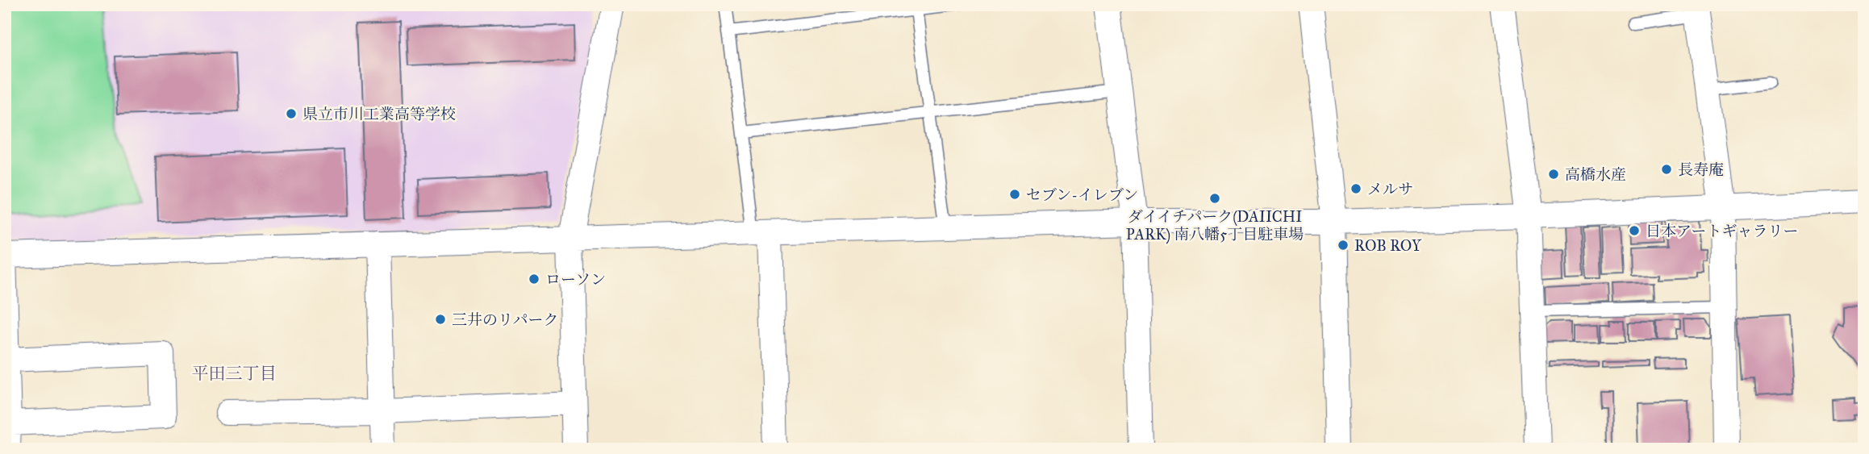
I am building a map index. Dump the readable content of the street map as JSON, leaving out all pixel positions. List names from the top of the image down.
{
  "districts": ["平田三丁目"],
  "places": [
    "県立市川工業高等学校",
    "長寿庵",
    "高橋水産",
    "メルサ",
    "セブン-イレブン",
    "ダイイチパーク(DAIICHI PARK) 南八幡5丁目駐車場",
    "日本アートギャラリー",
    "ROB ROY",
    "ローソン",
    "三井のリパーク"
  ]
}
